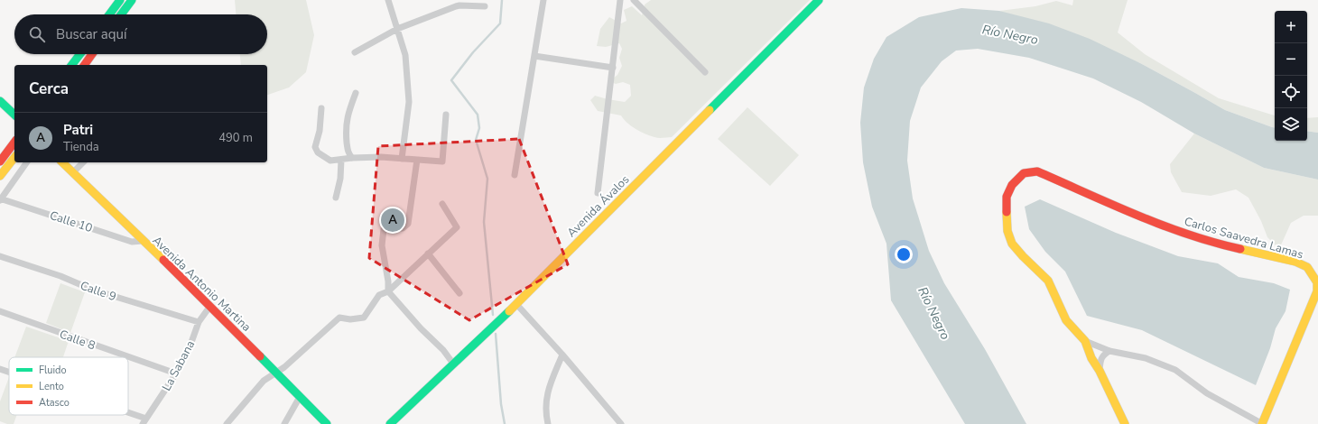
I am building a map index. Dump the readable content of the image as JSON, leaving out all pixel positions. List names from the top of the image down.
{
  "streets": {
    "street": [
      "Avenida Ávalos",
      "Calle 10",
      "Carlos Saavedra Lamas",
      "Avenida Antonio Martina",
      "Calle 9",
      "Calle 8",
      "La Sabana"
    ]
  },
  "crossings": [
    ["Calle 10", "Avenida Antonio Martina"],
    ["Avenida Antonio Martina", "La Sabana"],
    ["Calle 9", "La Sabana"],
    ["Calle 8", "La Sabana"]
  ],
  "water": ["Río Negro"],
  "legend": ["Fluido", "Lento", "Atasco"],
  "page": {
    "map_buttons": ["+", "−"],
    "search": "Buscar aquí",
    "heading": "Cerca",
    "list": [
      {
        "mark": "A",
        "name": "Patri",
        "note": "Tienda",
        "value": "490 m"
      }
    ],
    "pins": "A"
  }
}
